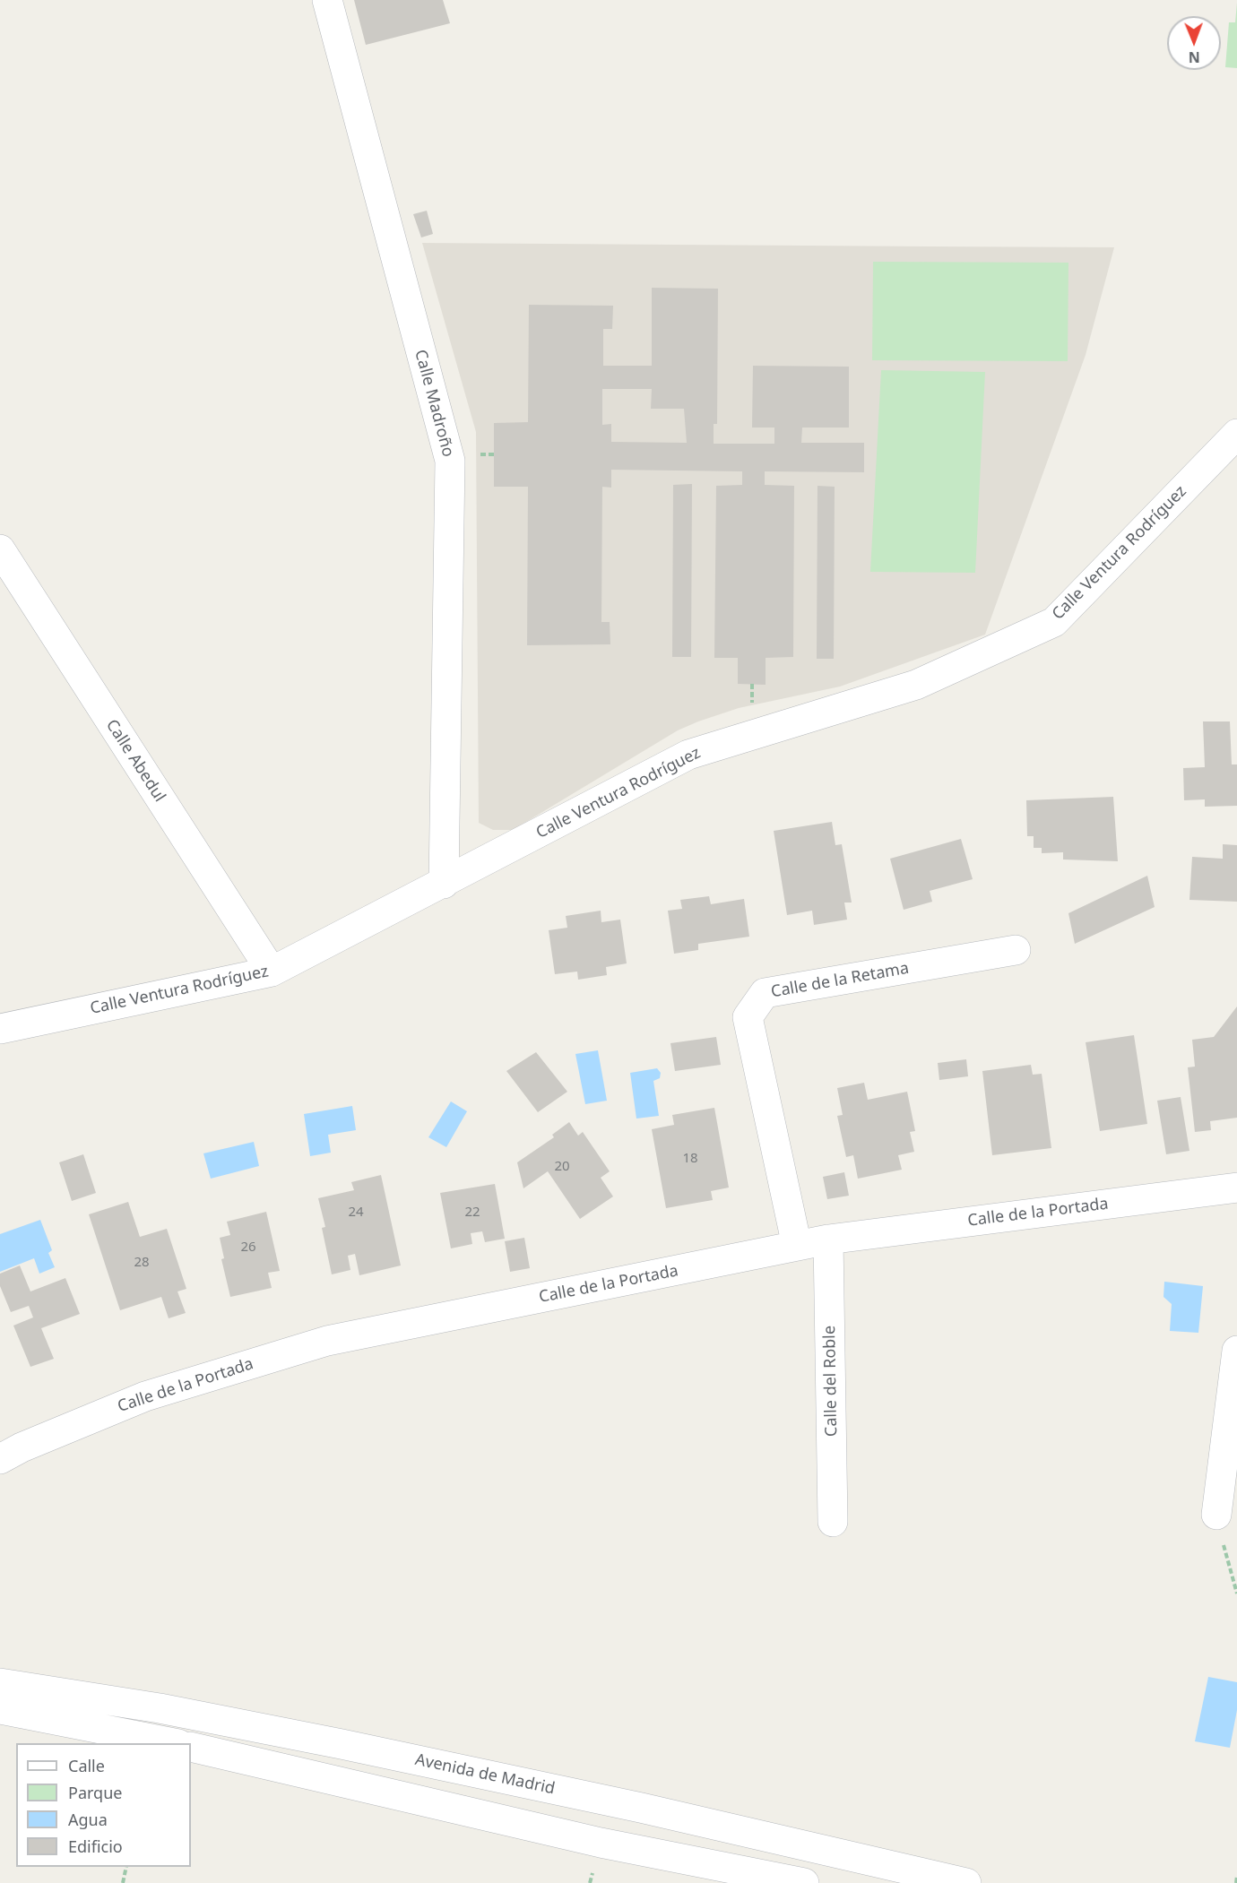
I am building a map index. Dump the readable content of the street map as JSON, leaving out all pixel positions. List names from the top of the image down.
{
  "streets": {
    "street": [
      "Calle Madroño",
      "Calle Ventura Rodríguez",
      "Calle Abedul",
      "Calle de la Retama",
      "Calle de la Portada",
      "Calle del Roble",
      "Avenida de Madrid"
    ]
  },
  "crossings": [
    ["Calle Madroño", "Calle Ventura Rodríguez"],
    ["Calle Ventura Rodríguez", "Calle Abedul"],
    ["Calle de la Retama", "Calle de la Portada"],
    ["Calle de la Portada", "Calle del Roble"]
  ],
  "house_numbers": [
    "18",
    "20",
    "24",
    "22",
    "26",
    "28"
  ],
  "legend": [
    "Calle",
    "Parque",
    "Agua",
    "Edificio"
  ],
  "north": "bottom"
}
